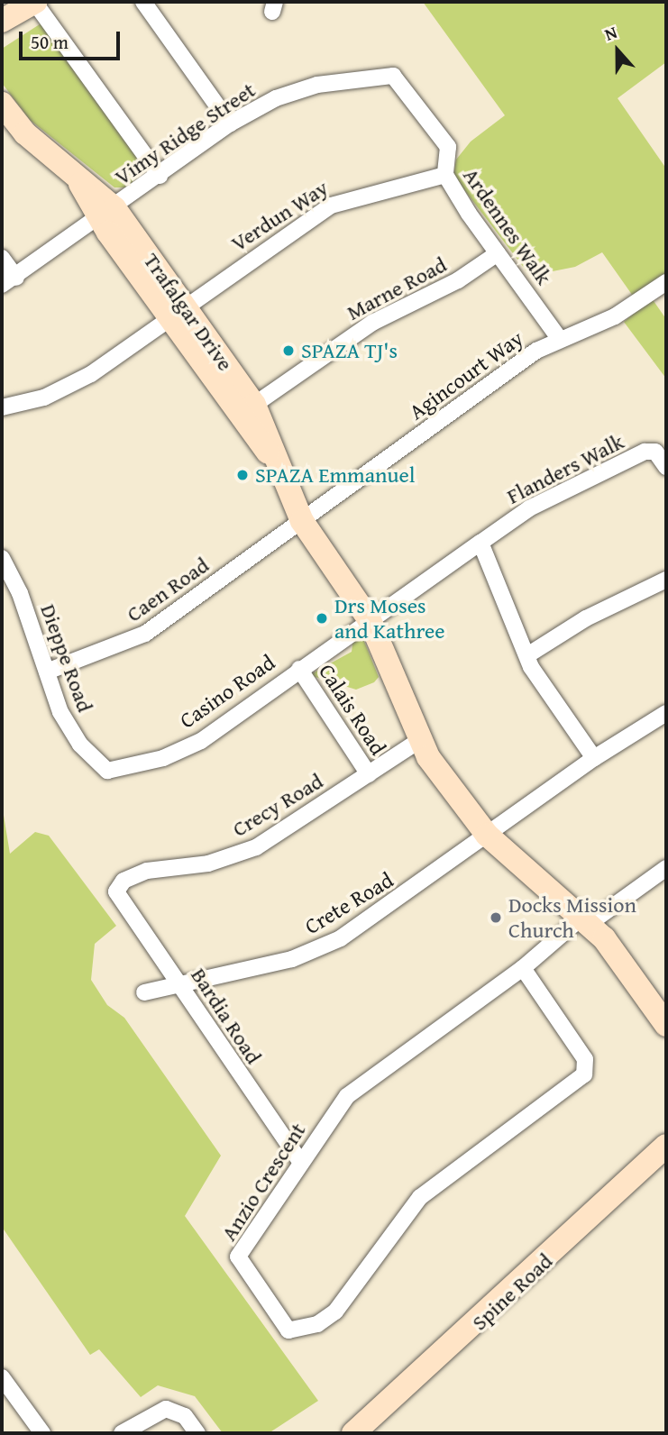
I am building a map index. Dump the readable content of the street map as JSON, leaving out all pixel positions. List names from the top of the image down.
{
  "streets": {
    "street": [
      "Vimy Ridge Street",
      "Verdun Way",
      "Ardennes Walk",
      "Marne Road",
      "Trafalgar Drive",
      "Agincourt Way",
      "Flanders Walk",
      "Caen Road",
      "Dieppe Road",
      "Casino Road",
      "Calais Road",
      "Crecy Road",
      "Crete Road",
      "Bardia Road",
      "Anzio Crescent",
      "Spine Road"
    ]
  },
  "crossings": [
    ["Vimy Ridge Street", "Ardennes Walk"],
    ["Vimy Ridge Street", "Trafalgar Drive"],
    ["Verdun Way", "Ardennes Walk"],
    ["Verdun Way", "Trafalgar Drive"],
    ["Ardennes Walk", "Marne Road"],
    ["Ardennes Walk", "Agincourt Way"],
    ["Marne Road", "Trafalgar Drive"],
    ["Trafalgar Drive", "Agincourt Way"],
    ["Trafalgar Drive", "Caen Road"],
    ["Trafalgar Drive", "Casino Road"],
    ["Trafalgar Drive", "Crecy Road"],
    ["Trafalgar Drive", "Crete Road"],
    ["Trafalgar Drive", "Anzio Crescent"],
    ["Agincourt Way", "Caen Road"],
    ["Flanders Walk", "Casino Road"],
    ["Caen Road", "Dieppe Road"],
    ["Dieppe Road", "Casino Road"],
    ["Casino Road", "Calais Road"],
    ["Calais Road", "Crecy Road"],
    ["Crecy Road", "Bardia Road"],
    ["Crete Road", "Bardia Road"],
    ["Bardia Road", "Anzio Crescent"]
  ],
  "places": [
    "SPAZA TJ's",
    "SPAZA Emmanuel",
    "Drs Moses and Kathree",
    "Docks Mission Church"
  ],
  "scale_bar": "50 m",
  "north": "top"
}
